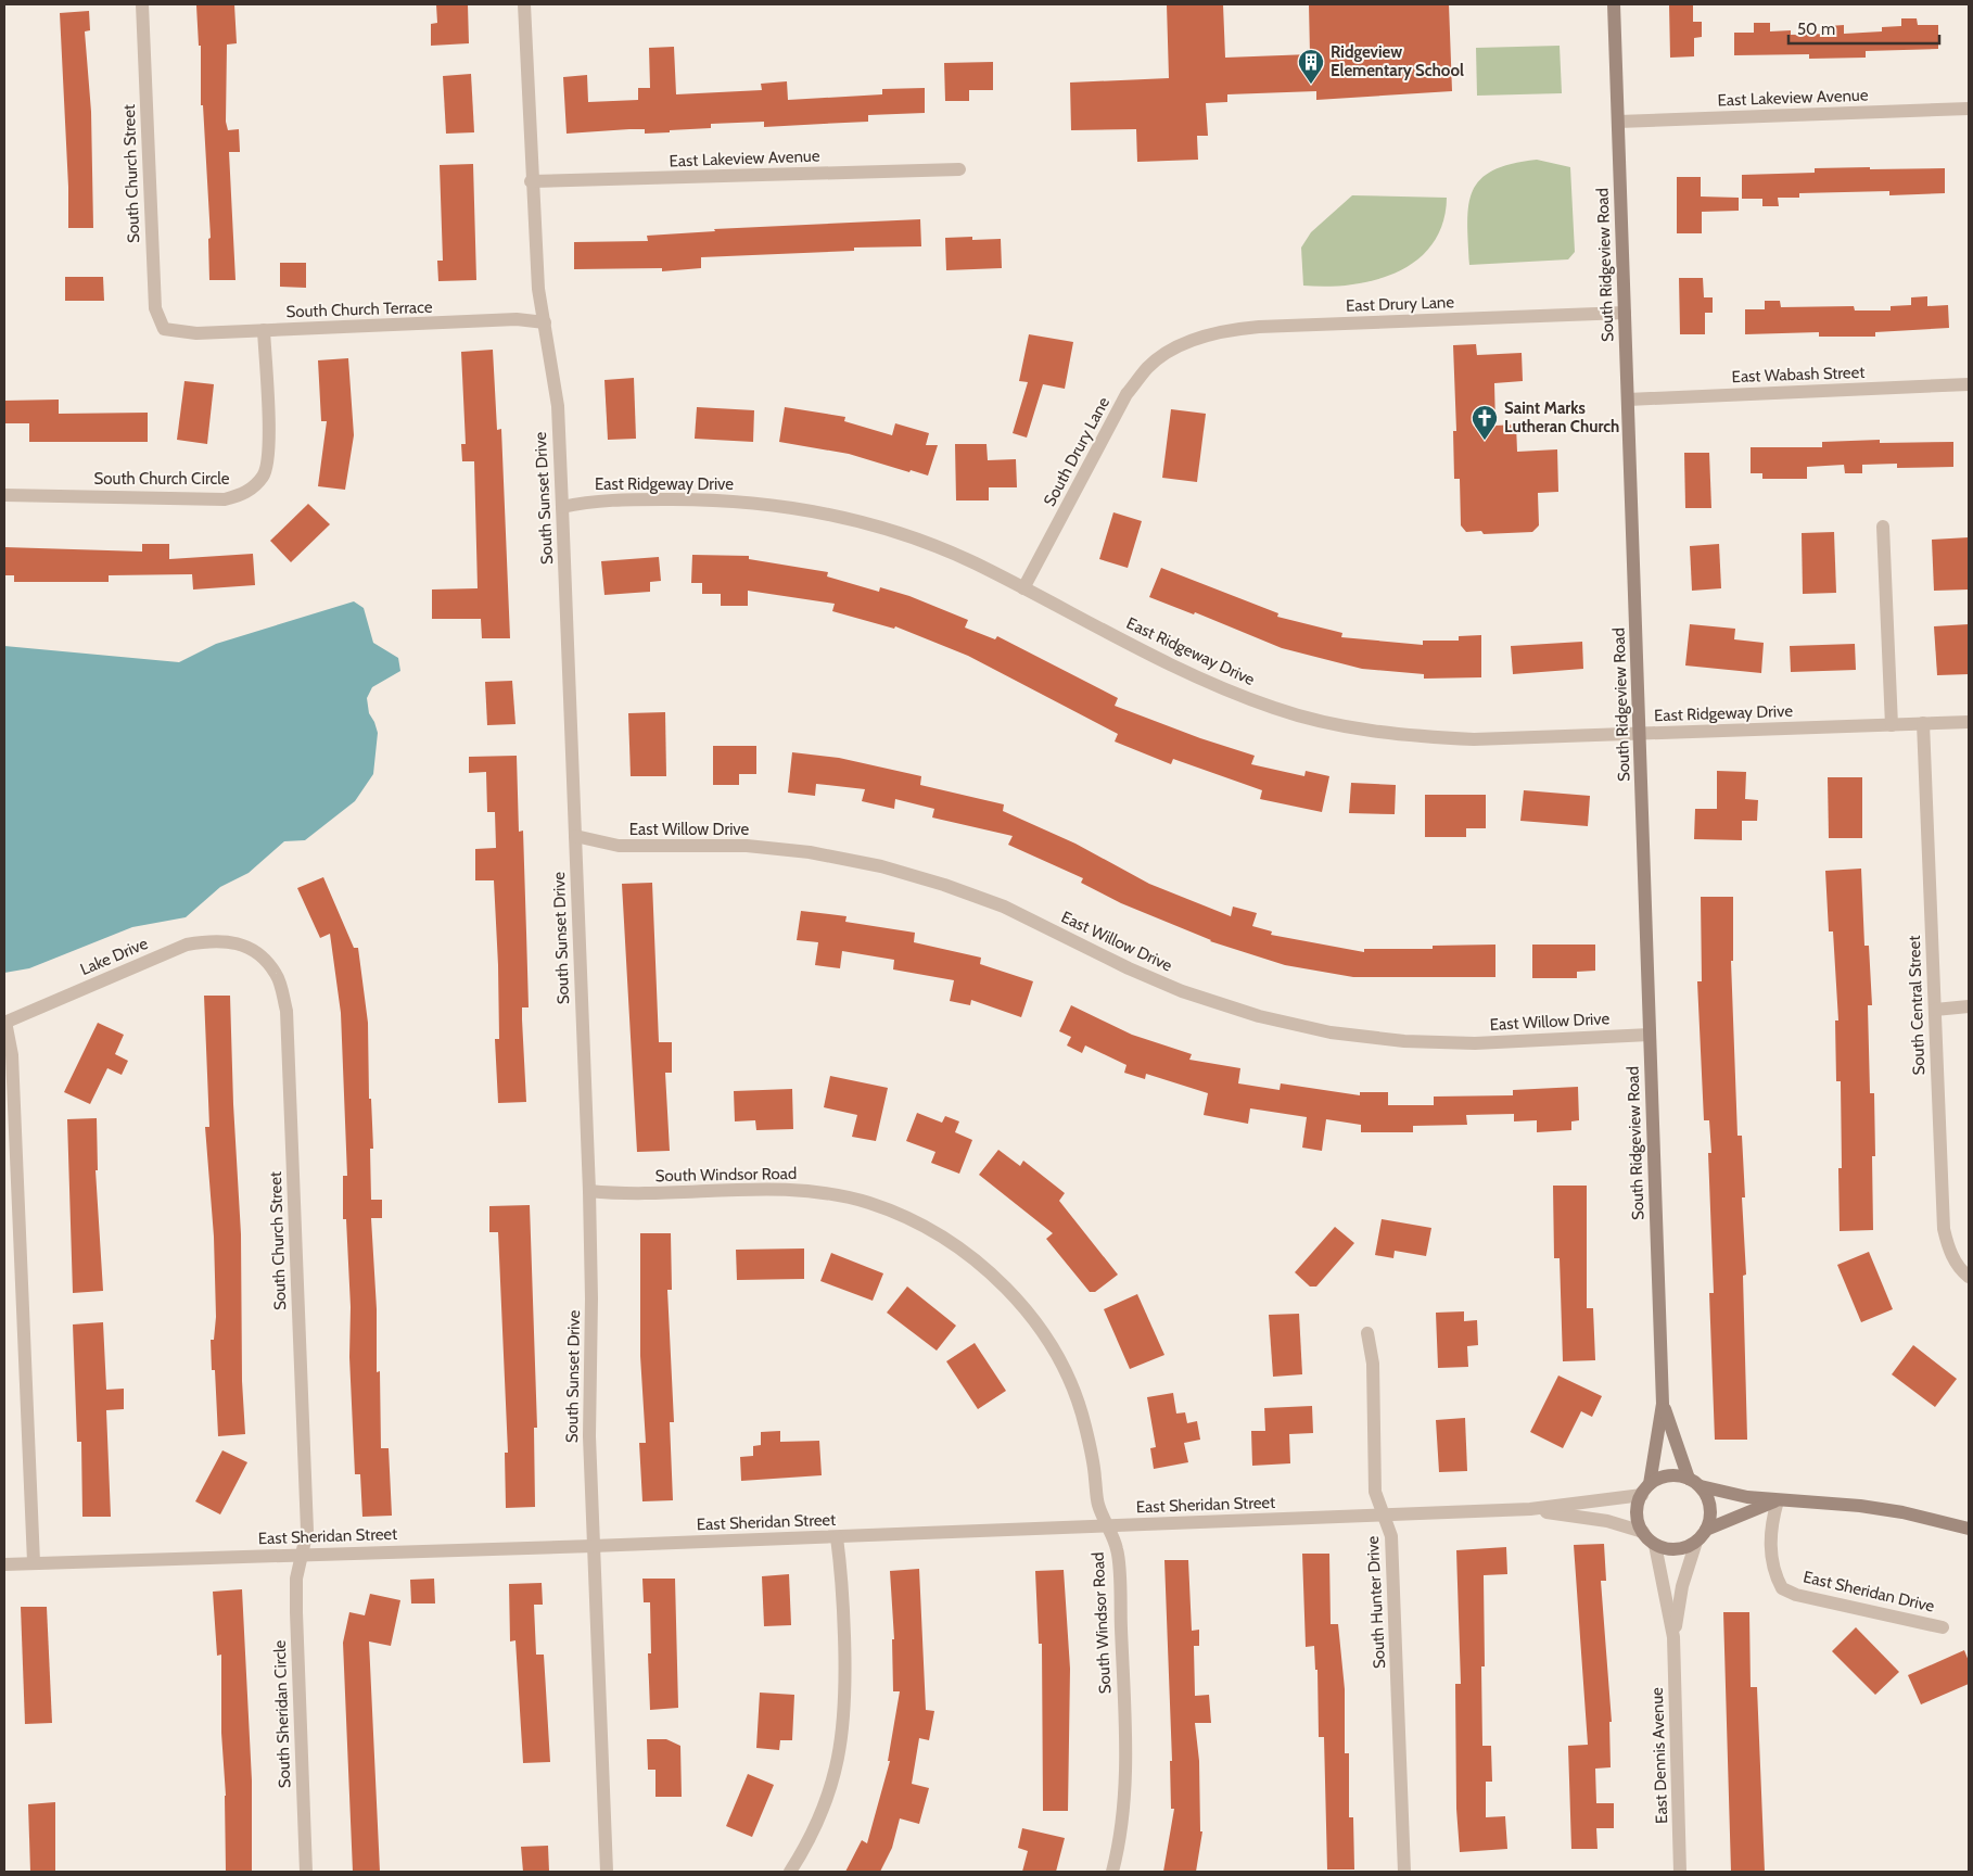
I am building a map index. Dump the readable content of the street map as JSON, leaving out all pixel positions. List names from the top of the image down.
{
  "streets": {
    "main road": ["South Ridgeview Road"],
    "street": [
      "East Lakeview Avenue",
      "South Church Street",
      "East Drury Lane",
      "South Church Terrace",
      "East Wabash Street",
      "South Drury Lane",
      "South Church Circle",
      "East Ridgeway Drive",
      "South Sunset Drive",
      "East Willow Drive",
      "Lake Drive",
      "South Central Street",
      "South Windsor Road",
      "East Sheridan Street",
      "East Sheridan Drive",
      "South Hunter Drive",
      "South Sheridan Circle",
      "East Dennis Avenue"
    ]
  },
  "crossings": [
    ["East Lakeview Avenue", "South Ridgeview Road"],
    ["East Lakeview Avenue", "South Sunset Drive"],
    ["South Church Street", "South Church Terrace"],
    ["South Church Street", "Lake Drive"],
    ["South Church Street", "East Sheridan Street"],
    ["South Church Street", "South Sheridan Circle"],
    ["South Ridgeview Road", "East Drury Lane"],
    ["South Ridgeview Road", "East Wabash Street"],
    ["South Ridgeview Road", "East Ridgeway Drive"],
    ["South Ridgeview Road", "East Willow Drive"],
    ["South Ridgeview Road", "East Sheridan Street"],
    ["South Ridgeview Road", "East Dennis Avenue"],
    ["East Drury Lane", "South Drury Lane"],
    ["South Church Terrace", "South Church Circle"],
    ["South Church Terrace", "South Sunset Drive"],
    ["South Drury Lane", "East Ridgeway Drive"],
    ["East Ridgeway Drive", "South Sunset Drive"],
    ["East Ridgeway Drive", "South Central Street"],
    ["South Sunset Drive", "East Willow Drive"],
    ["South Sunset Drive", "South Windsor Road"],
    ["South Sunset Drive", "East Sheridan Street"],
    ["South Windsor Road", "East Sheridan Street"],
    ["East Sheridan Street", "South Hunter Drive"],
    ["East Sheridan Street", "South Sheridan Circle"],
    ["East Sheridan Street", "East Dennis Avenue"]
  ],
  "places": {
    "building": ["Ridgeview Elementary School"],
    "church": ["Saint Marks Lutheran Church"]
  },
  "scale_bar": "50 m"
}
